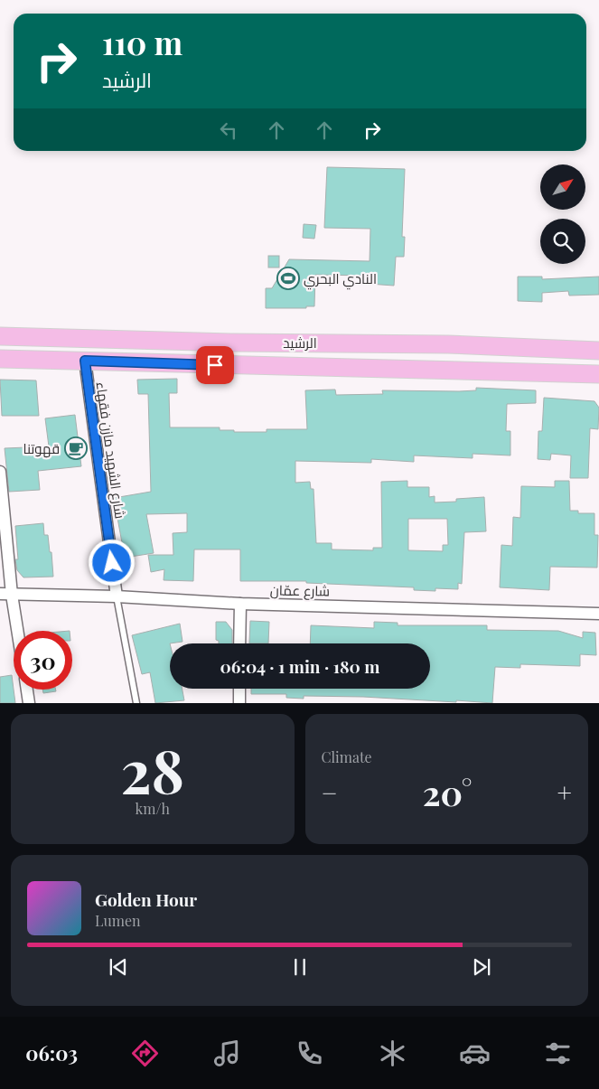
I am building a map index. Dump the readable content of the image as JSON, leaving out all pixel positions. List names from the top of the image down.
{
  "streets": {
    "main road": ["الرشيد"],
    "street": ["شارع الشهيد مازن فقهاء", "شارع عمّان"]
  },
  "crossings": [
    ["الرشيد", "شارع الشهيد مازن فقهاء"],
    ["شارع الشهيد مازن فقهاء", "شارع عمّان"]
  ],
  "places": {
    "sports": ["النادي البحري"],
    "cafe": ["قهوتنا"]
  },
  "north": "top right",
  "page": {
    "turn": ["110 m", "الرشيد"],
    "limit": "30",
    "trip": "06:04 · 1 min · 180 m",
    "tile": [
      ["28", "km/h"],
      "Climate"
    ],
    "heat": ["−", "20°", "+"],
    "song": ["Golden Hour", "Lumen"],
    "tabs": "06:03"
  }
}
